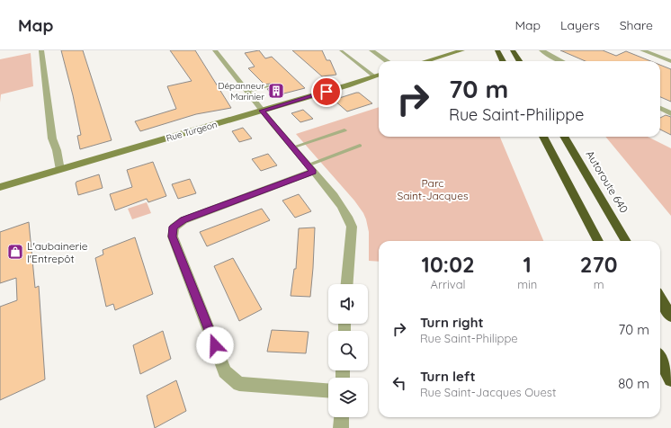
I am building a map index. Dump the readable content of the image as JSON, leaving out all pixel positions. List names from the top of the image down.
{
  "streets": {
    "highway": ["Autoroute 640"],
    "street": ["Rue Turgeon"]
  },
  "parks": ["Parc Saint-Jacques"],
  "places": {
    "building": ["Dépanneur Marinier"],
    "shop": ["L'aubainerie l'Entrepôt"]
  },
  "page": {
    "header": "Map",
    "nav": ["Map", "Layers", "Share"],
    "turn": ["70 m", "Rue Saint-Philippe"],
    "eta": [
      "10:02",
      "Arrival",
      "1",
      "min",
      "270",
      "m"
    ],
    "list": [
      {
        "name": "Turn right",
        "note": "Rue Saint-Philippe",
        "value": "70 m"
      },
      {
        "name": "Turn left",
        "note": "Rue Saint-Jacques Ouest",
        "value": "80 m"
      }
    ]
  }
}
